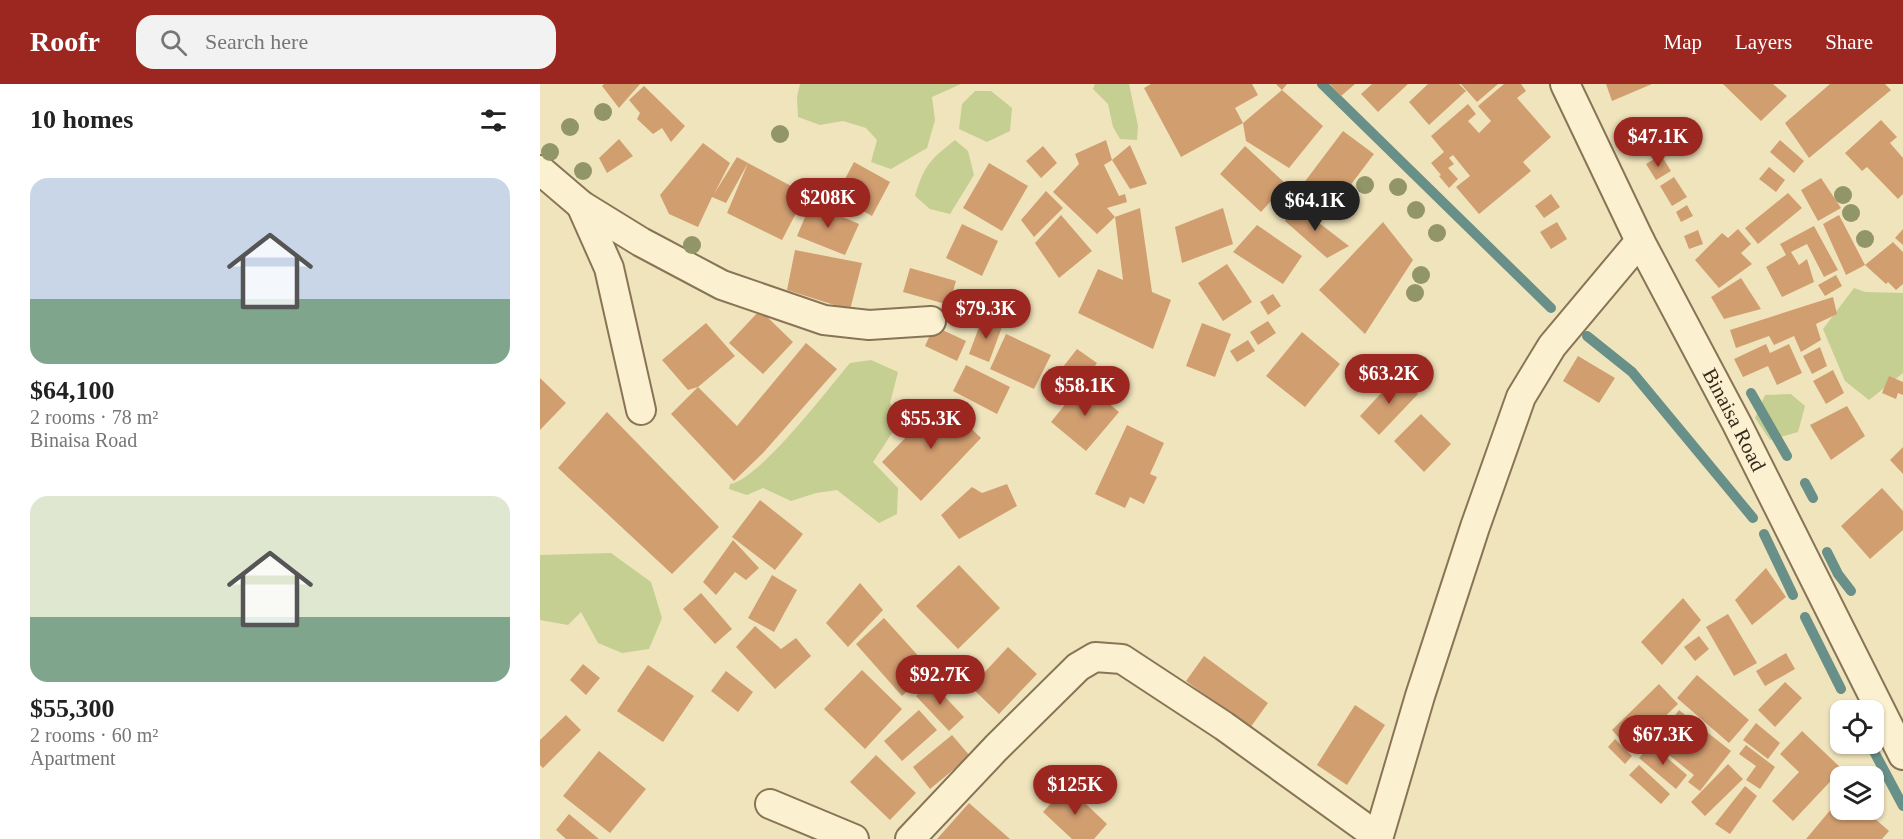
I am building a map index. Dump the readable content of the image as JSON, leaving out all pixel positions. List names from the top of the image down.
{
  "streets": {
    "street": ["Binaisa Road"]
  },
  "page": {
    "header": "Roofr",
    "search": "Search here",
    "nav": ["Map", "Layers", "Share"],
    "heading": "10 homes",
    "price": [
      "$47.1K",
      "$208K",
      "$64.1K",
      "$79.3K",
      "$63.2K",
      "$58.1K",
      "$55.3K",
      "$92.7K",
      "$67.3K",
      "$125K"
    ],
    "list": [
      {
        "name": "$64,100",
        "note": "2 rooms · 78 m² · Binaisa Road"
      },
      {
        "name": "$55,300",
        "note": "2 rooms · 60 m² · Apartment"
      }
    ]
  }
}
